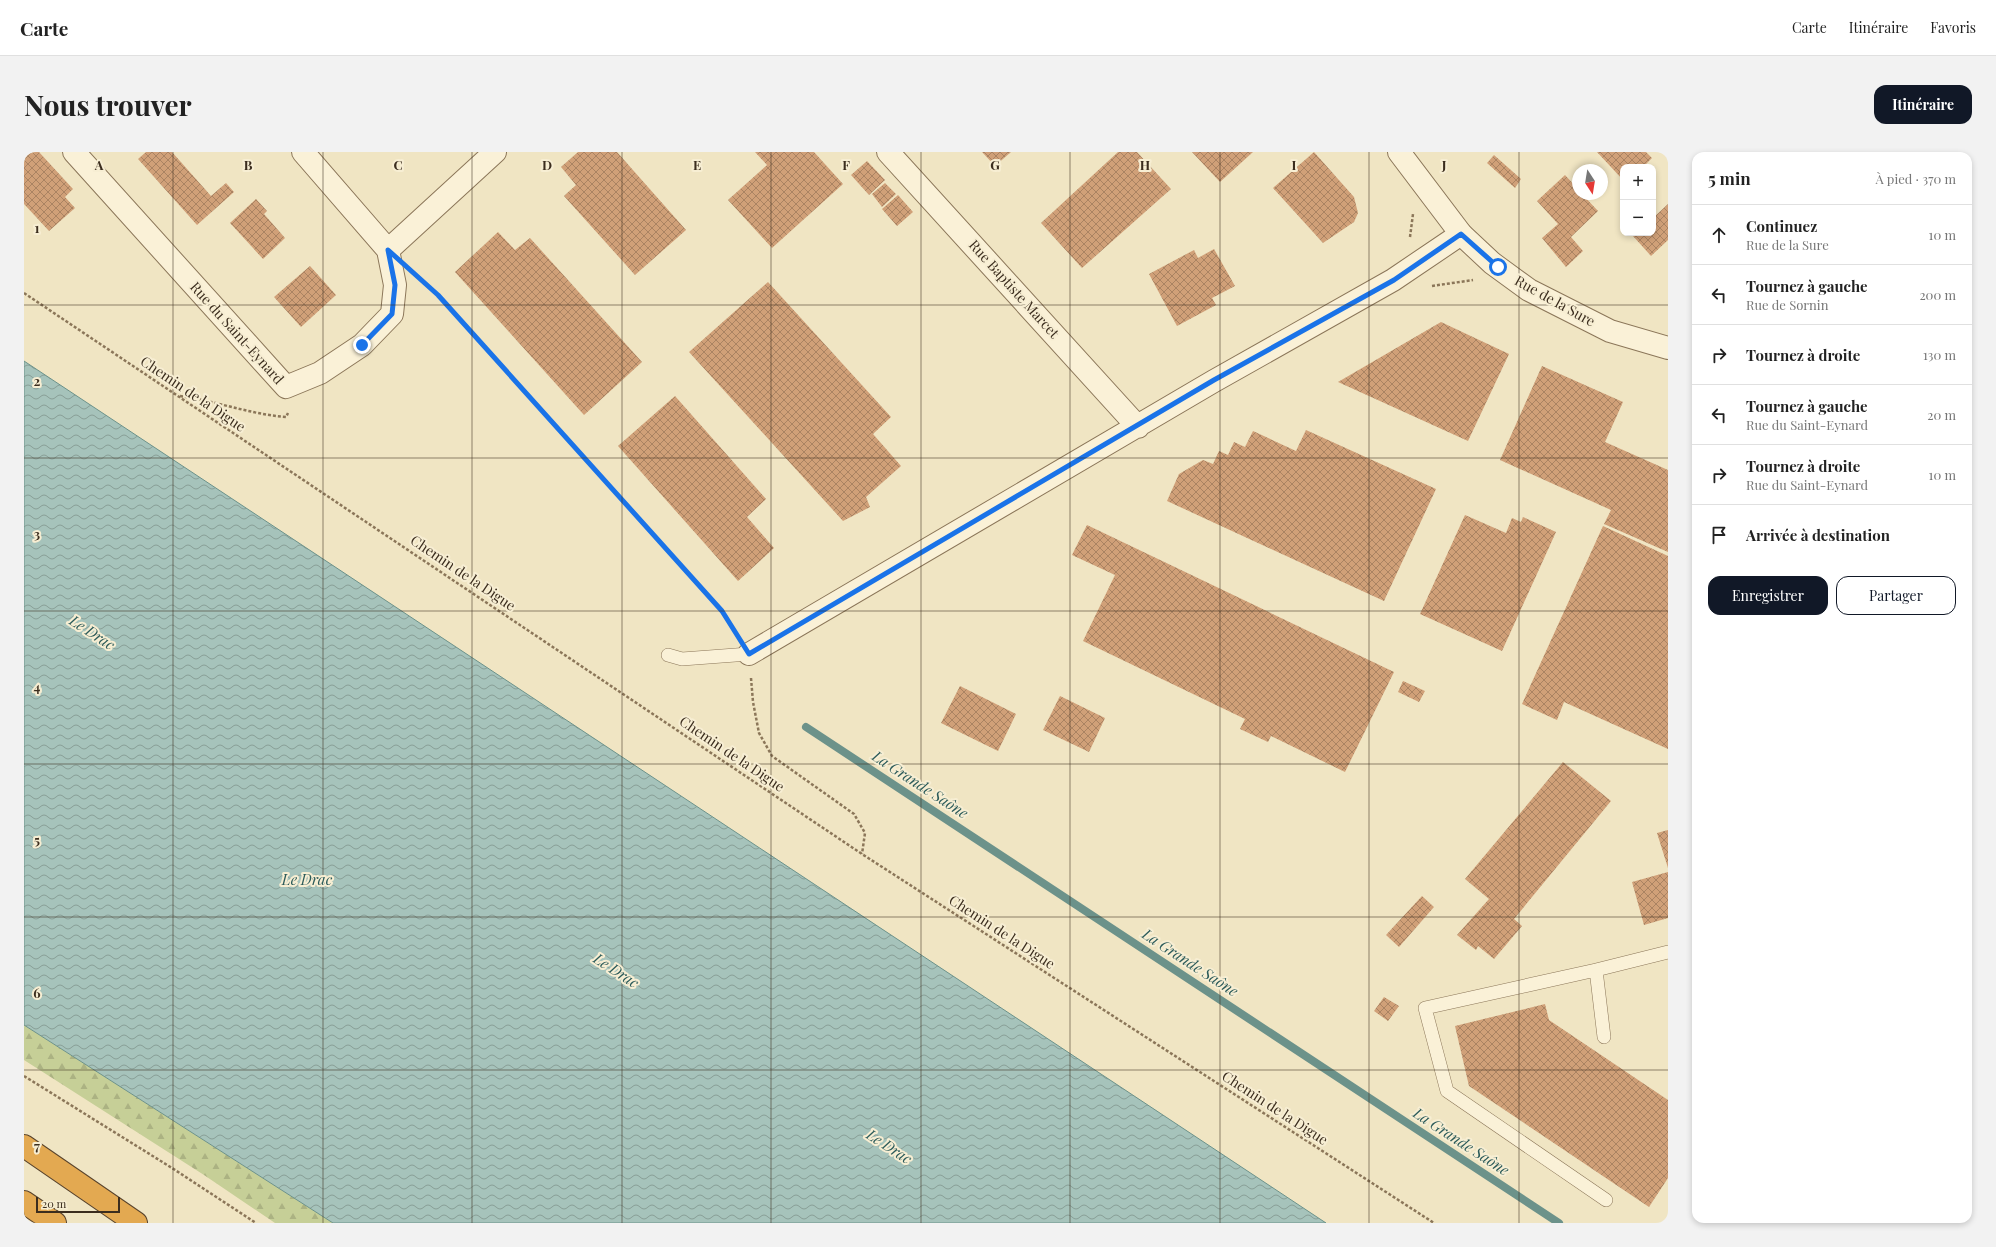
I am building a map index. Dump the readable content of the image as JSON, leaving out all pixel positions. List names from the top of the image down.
{
  "streets": {
    "street": ["Rue Baptiste Marcet", "Rue de la Sure", "Rue du Saint-Eynard"],
    "path": ["Chemin de la Digue"]
  },
  "water": ["Le Drac", "La Grande Saône"],
  "scale_bar": "20 m",
  "north": "bottom",
  "page": {
    "header": "Carte",
    "nav": ["Carte", "Itinéraire", "Favoris"],
    "buttons": [
      "Itinéraire",
      ["Enregistrer", "Partager"]
    ],
    "title": "Nous trouver",
    "heading": ["5 min", "À pied · 370 m"],
    "map_buttons": ["+", "−"],
    "list": [
      ["Continuez", "Rue de la Sure", "10 m"],
      ["Tournez à gauche", "Rue de Sornin", "200 m"],
      ["Tournez à droite", "130 m"],
      ["Tournez à gauche", "Rue du Saint-Eynard", "20 m"],
      ["Tournez à droite", "Rue du Saint-Eynard", "10 m"],
      "Arrivée à destination"
    ],
    "scale": "20 m"
  },
  "grid": {
    "columns": [
      "A",
      "B",
      "C",
      "D",
      "E",
      "F",
      "G",
      "H",
      "I",
      "J"
    ],
    "rows": [
      "1",
      "2",
      "3",
      "4",
      "5",
      "6",
      "7"
    ]
  }
}
